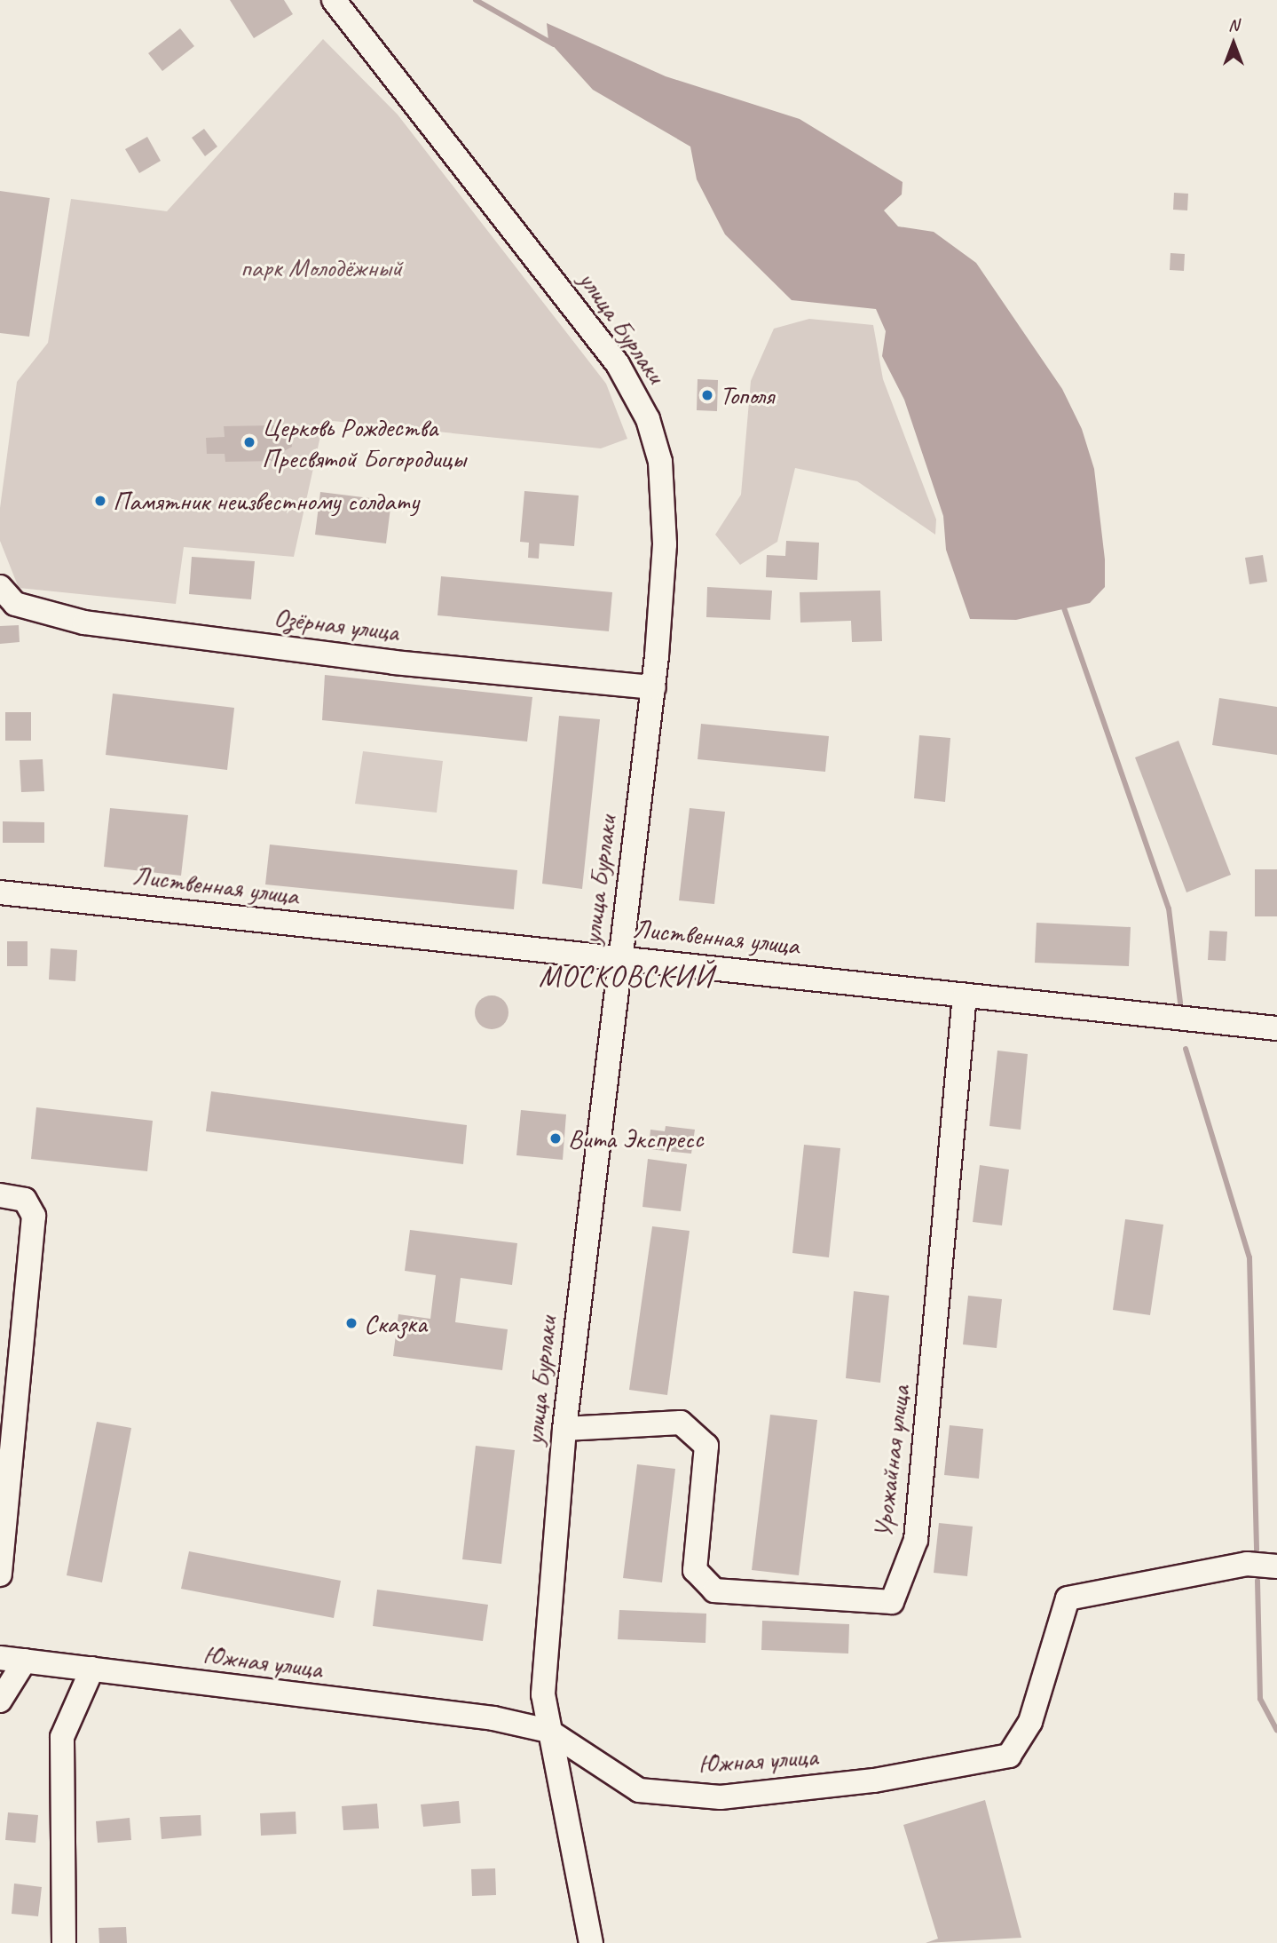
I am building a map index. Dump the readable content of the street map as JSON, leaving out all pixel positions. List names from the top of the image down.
{
  "streets": {
    "street": [
      "улица Бурлаки",
      "Озёрная улица",
      "Лиственная улица",
      "Урожайная улица",
      "Южная улица"
    ]
  },
  "crossings": [
    ["улица Бурлаки", "Озёрная улица"],
    ["улица Бурлаки", "Лиственная улица"],
    ["улица Бурлаки", "Урожайная улица"],
    ["улица Бурлаки", "Южная улица"],
    ["Лиственная улица", "Урожайная улица"]
  ],
  "districts": ["МОСКОВСКИЙ"],
  "parks": ["парк Молодёжный"],
  "places": [
    "Тополя",
    "Церковь Рождества Пресвятой Богородицы",
    "Памятник неизвестному солдату",
    "Вита Экспресс",
    "Сказка"
  ],
  "north": "top"
}
